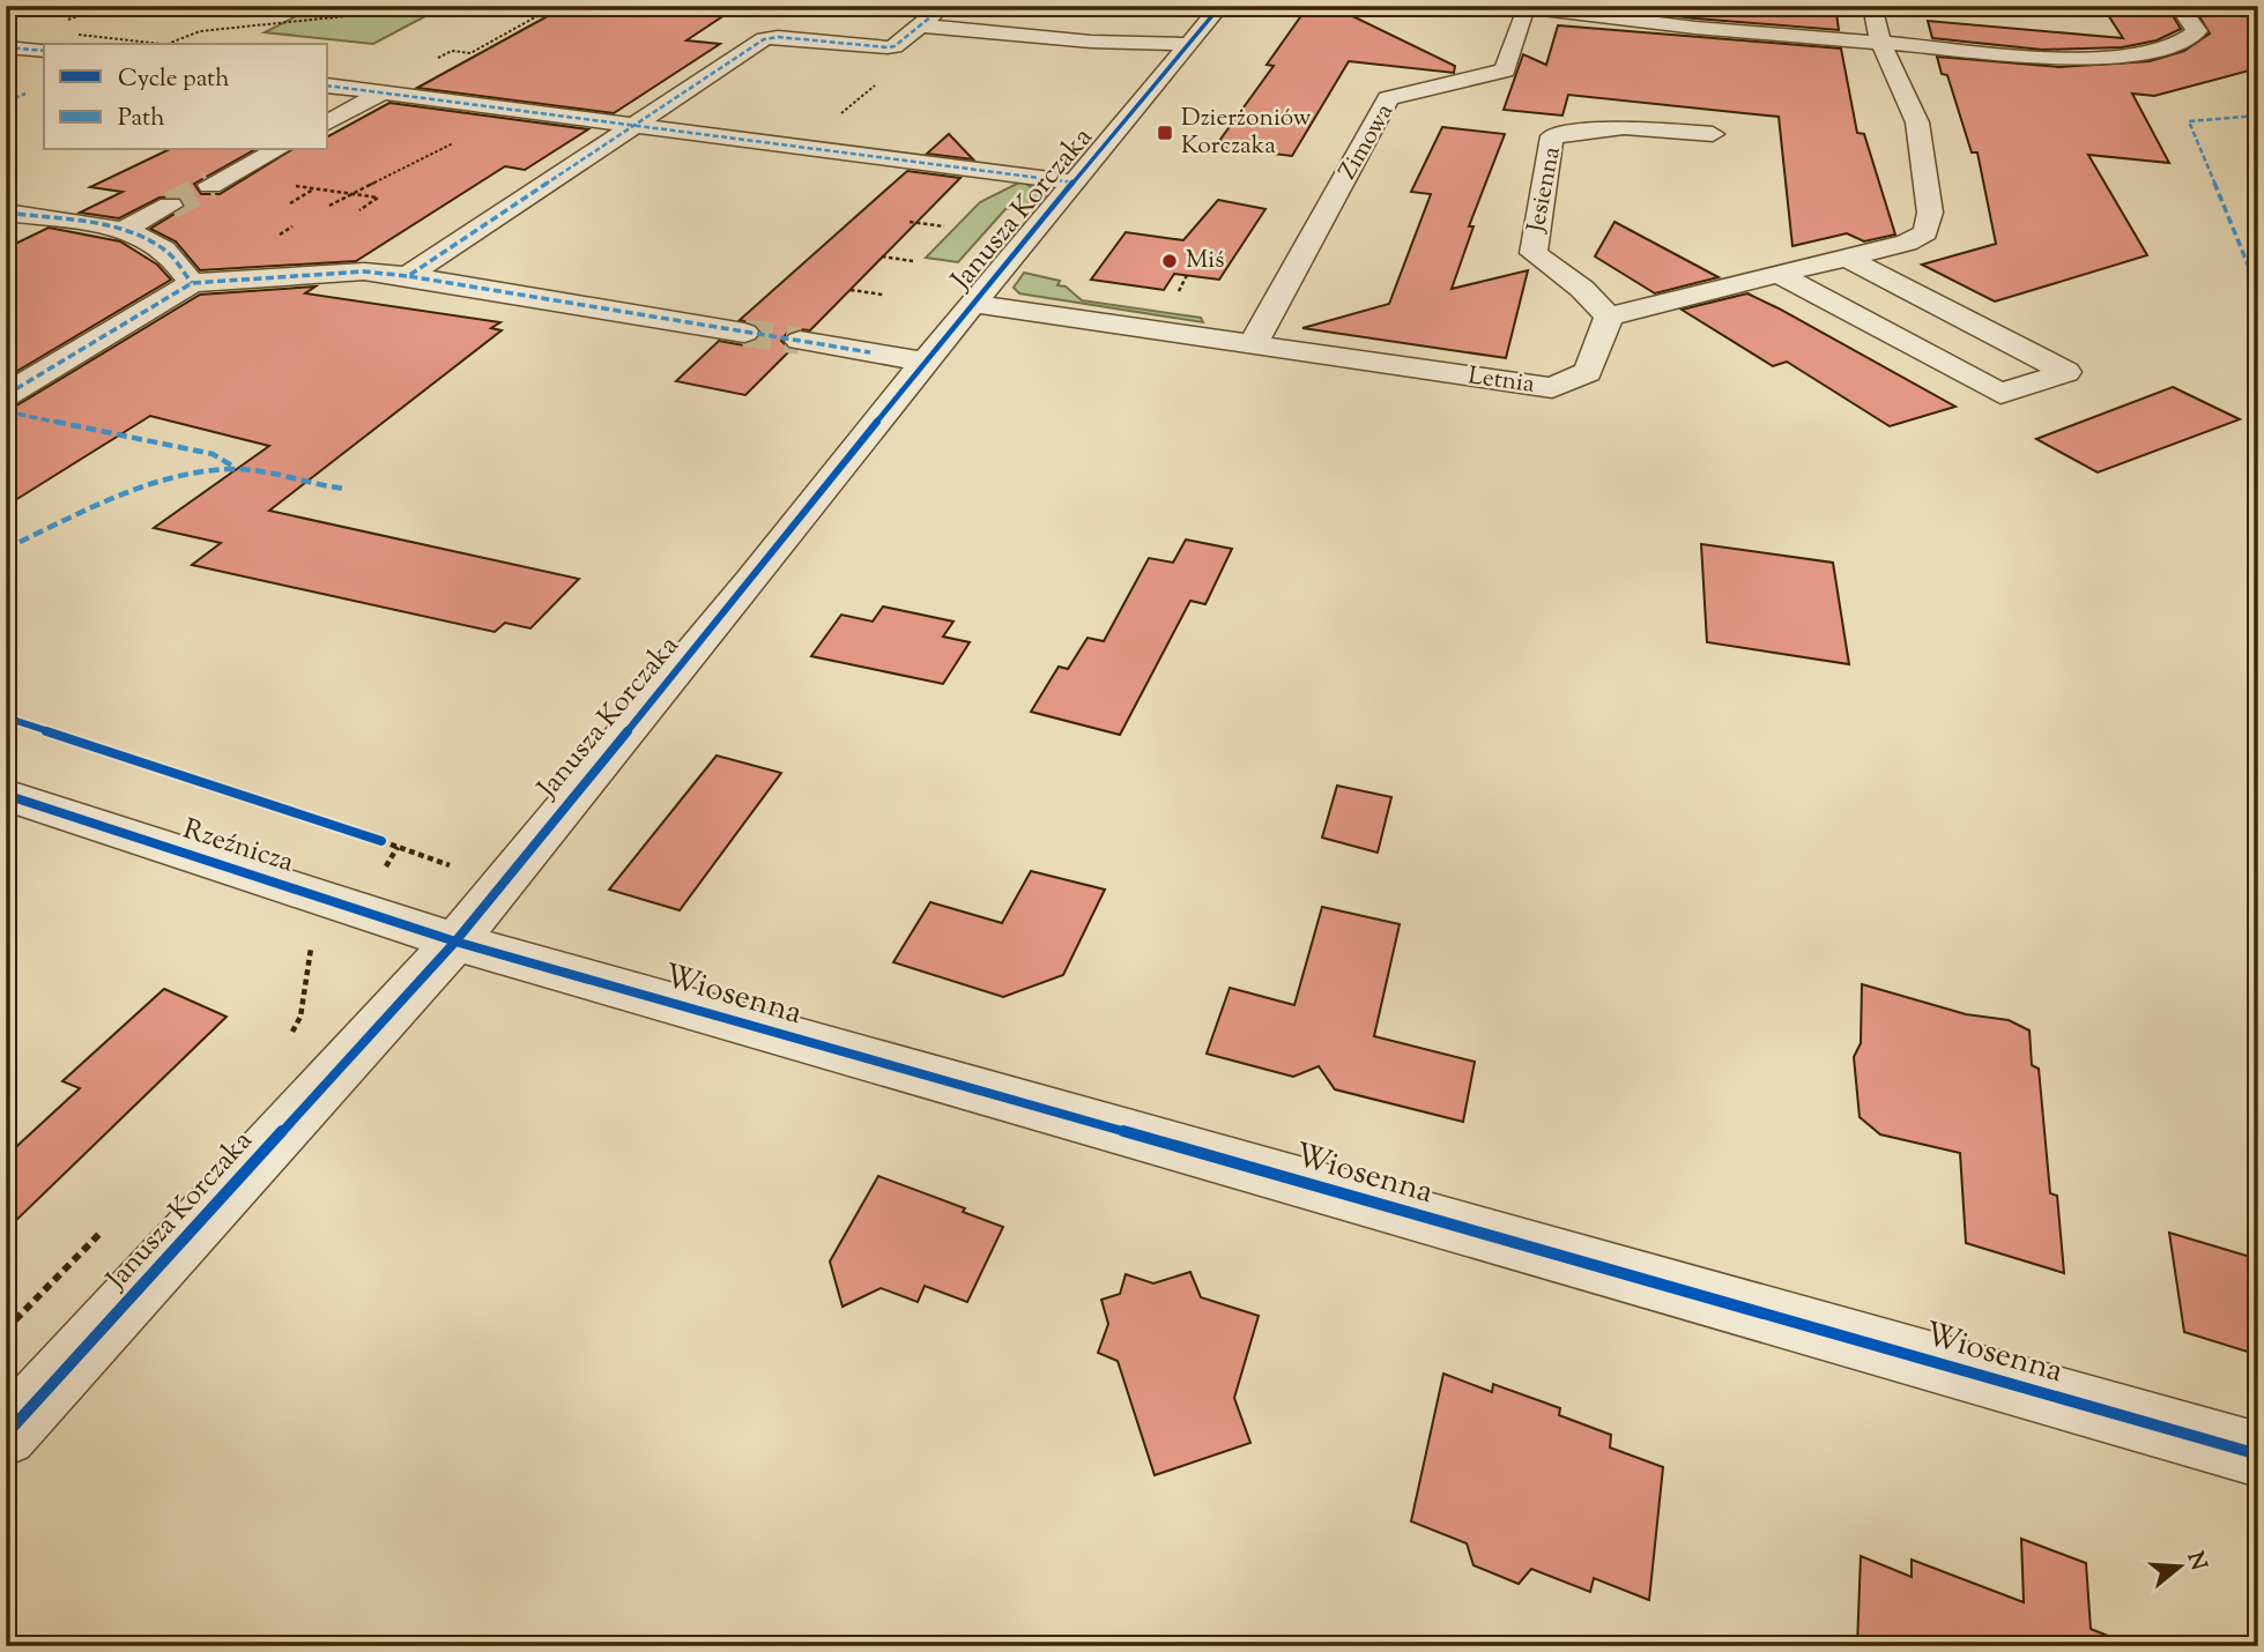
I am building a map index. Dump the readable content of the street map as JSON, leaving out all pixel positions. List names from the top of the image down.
{
  "streets": {
    "street": [
      "Zimowa",
      "Jesienna",
      "Janusza Korczaka",
      "Letnia",
      "Rzeźnicza",
      "Wiosenna"
    ]
  },
  "crossings": [
    ["Zimowa", "Letnia"],
    ["Jesienna", "Letnia"],
    ["Janusza Korczaka", "Letnia"],
    ["Janusza Korczaka", "Rzeźnicza"],
    ["Janusza Korczaka", "Wiosenna"],
    ["Rzeźnicza", "Wiosenna"]
  ],
  "places": {
    "transit": ["Dzierżoniów Korczaka"],
    "other": ["Miś"]
  },
  "legend": ["Cycle path", "Path"],
  "north": "right"
}
